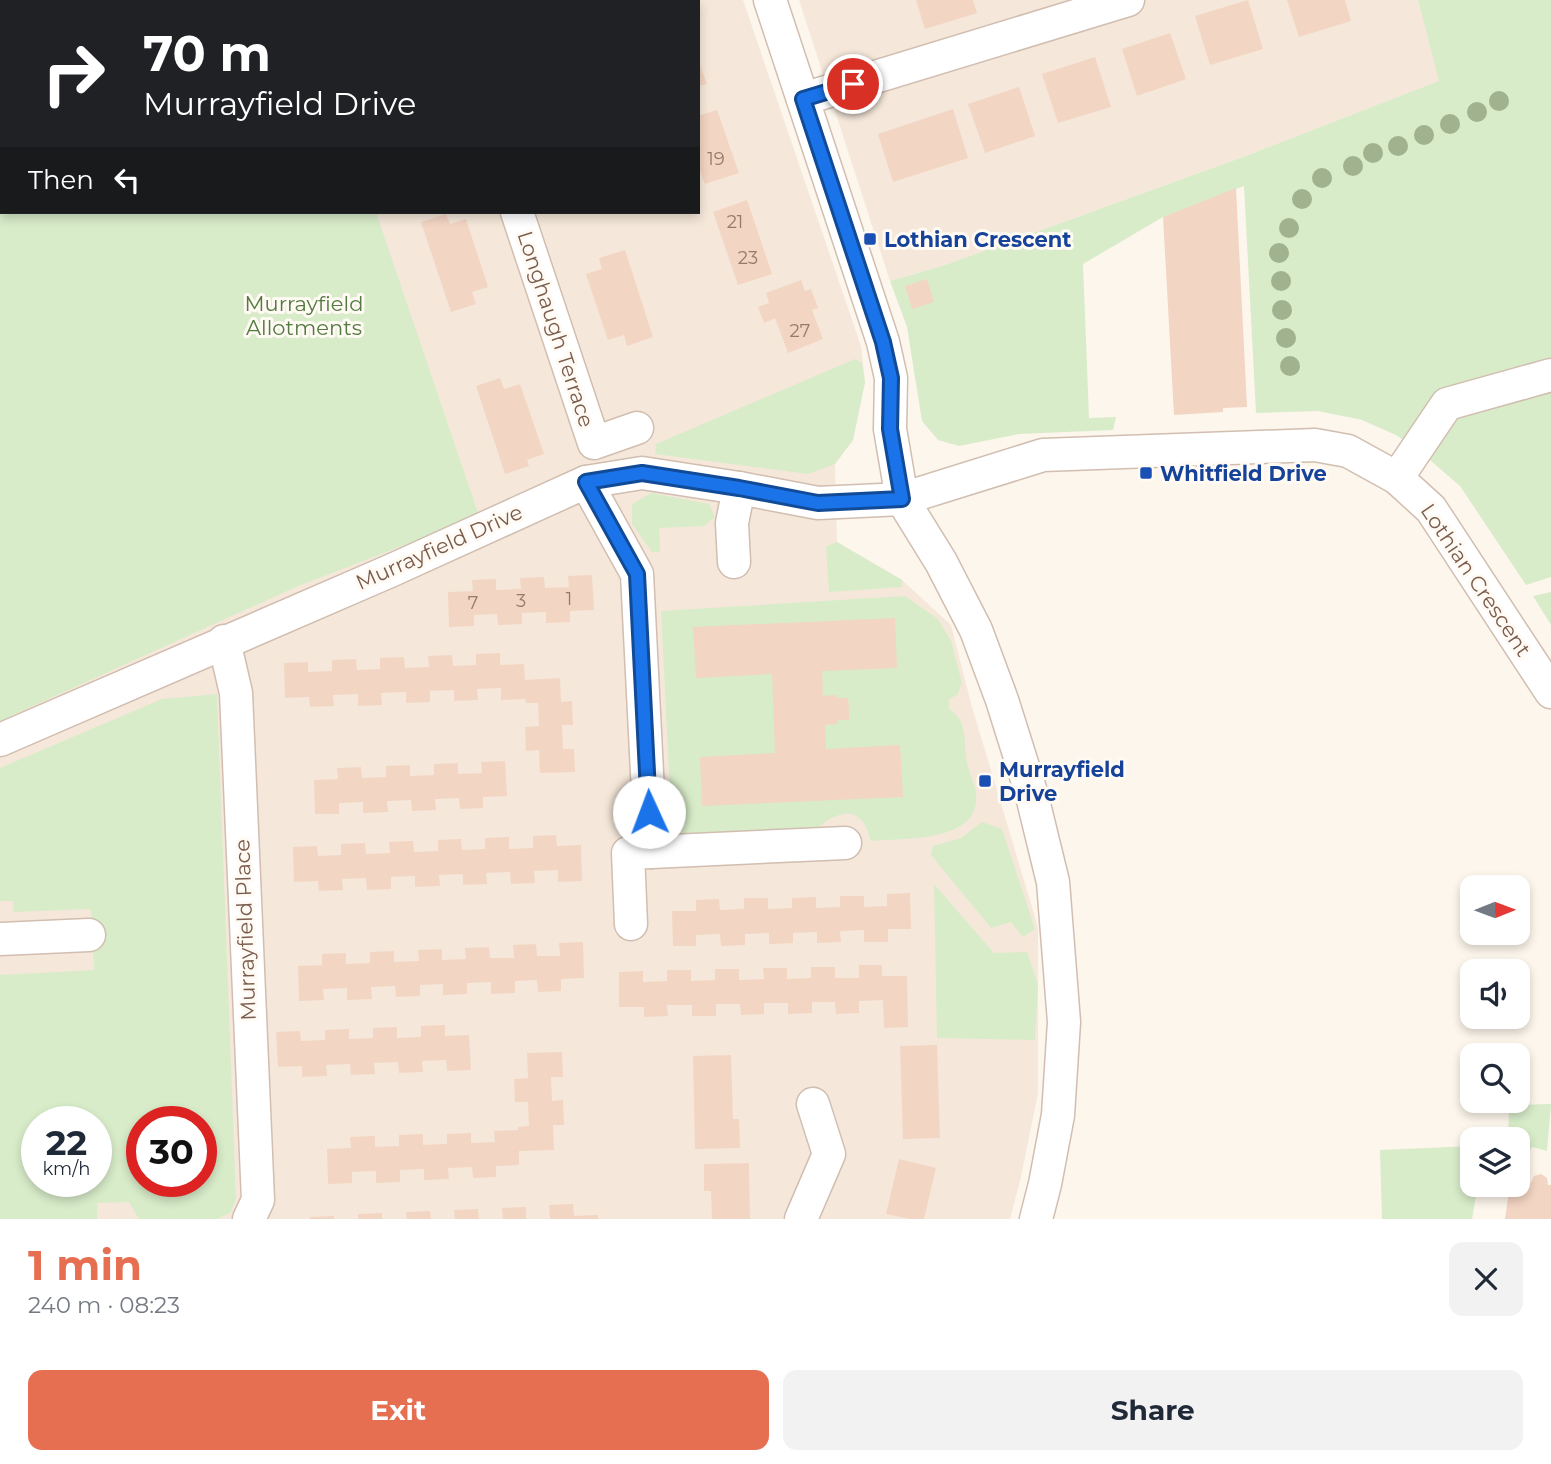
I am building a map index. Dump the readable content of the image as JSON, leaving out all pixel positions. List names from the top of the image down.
{
  "streets": {
    "street": [
      "Longhaugh Terrace",
      "Murrayfield Drive",
      "Lothian Crescent",
      "Murrayfield Place"
    ]
  },
  "crossings": [
    ["Murrayfield Drive", "Lothian Crescent"],
    ["Murrayfield Drive", "Murrayfield Place"]
  ],
  "parks": ["Murrayfield Allotments"],
  "places": {
    "transit": ["Lothian Crescent", "Whitfield Drive", "Murrayfield Drive"]
  },
  "house_numbers": [
    "19",
    "21",
    "23",
    "27",
    "1",
    "3",
    "7"
  ],
  "north": "right",
  "page": {
    "turn": ["70 m", "Murrayfield Drive"],
    "then": "Then",
    "speed": "22 km/h",
    "limit": "30",
    "heading": ["1 min", "240 m · 08:23"],
    "buttons": ["Exit", "Share"]
  }
}
